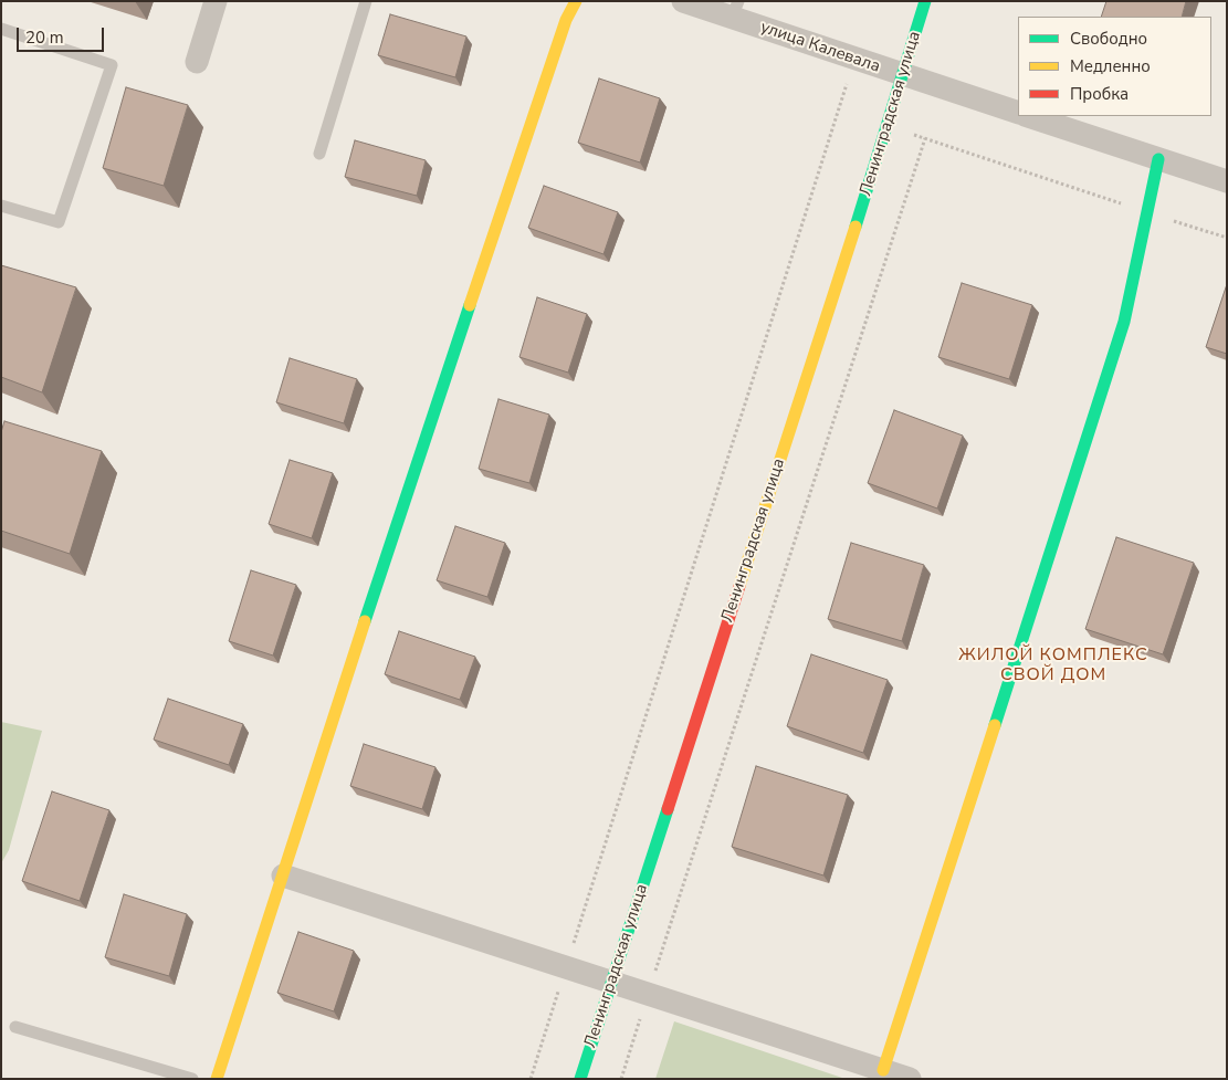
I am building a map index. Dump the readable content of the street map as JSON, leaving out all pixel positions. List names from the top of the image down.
{
  "streets": {
    "street": ["улица Калевала", "Ленинградская улица"]
  },
  "crossings": [
    ["улица Калевала", "Ленинградская улица"]
  ],
  "districts": ["ЖИЛОЙ КОМПЛЕКС СВОЙ ДОМ"],
  "legend": ["Свободно", "Медленно", "Пробка"],
  "scale_bar": "20 m"
}
